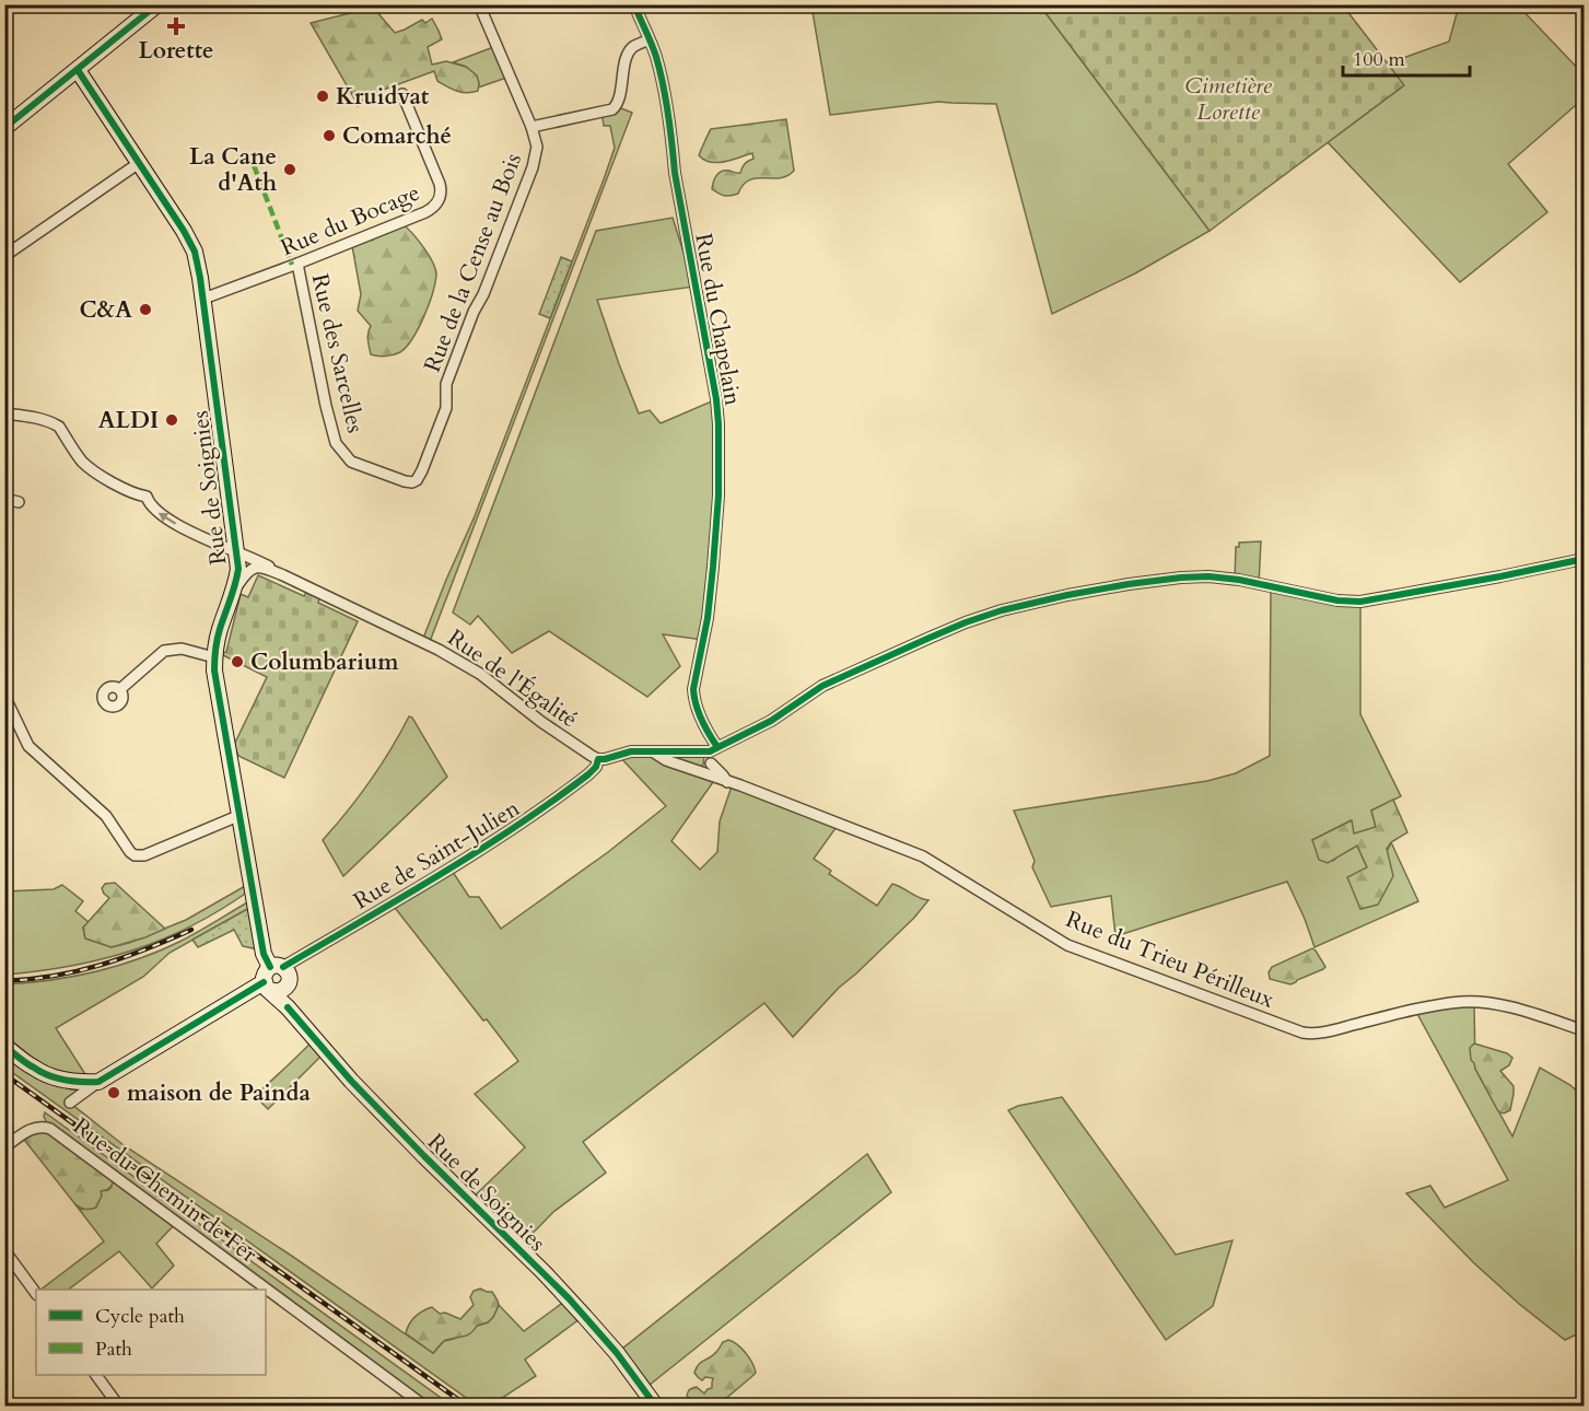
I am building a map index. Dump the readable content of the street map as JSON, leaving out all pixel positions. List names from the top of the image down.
{
  "streets": {
    "street": [
      "Rue du Bocage",
      "Rue de la Cense au Bois",
      "Rue du Chapelain",
      "Rue des Sarcelles",
      "Rue de Soignies",
      "Rue de l'Égalité",
      "Rue de Saint-Julien",
      "Rue du Trieu Périlleux",
      "Rue du Chemin de Fer"
    ]
  },
  "crossings": [
    ["Rue du Bocage", "Rue des Sarcelles"],
    ["Rue du Bocage", "Rue de Soignies"],
    ["Rue de la Cense au Bois", "Rue du Chapelain"],
    ["Rue de la Cense au Bois", "Rue des Sarcelles"],
    ["Rue du Chapelain", "Rue du Trieu Périlleux"],
    ["Rue de Soignies", "Rue de l'Égalité"],
    ["Rue de Soignies", "Rue de Saint-Julien"],
    ["Rue de l'Égalité", "Rue de Saint-Julien"]
  ],
  "one_way": ["Rue de l'Égalité"],
  "parks": ["Cimetière Lorette"],
  "places": {
    "health": ["Lorette"],
    "other": [
      "Kruidvat",
      "Comarché",
      "La Cane d'Ath",
      "C&A",
      "ALDI",
      "Columbarium",
      "maison de Painda"
    ]
  },
  "legend": ["Cycle path", "Path"],
  "scale_bar": "100 m"
}
